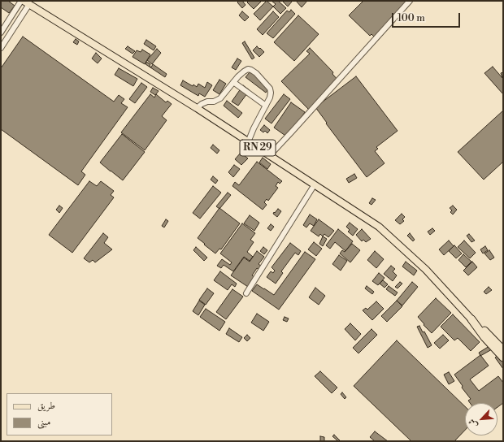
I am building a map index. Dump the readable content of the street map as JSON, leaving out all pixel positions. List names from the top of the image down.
{
  "streets": {
    "highway": ["RN 29"]
  },
  "legend": ["طريق", "مبنى"],
  "scale_bar": "100 m",
  "north": "bottom left"
}
